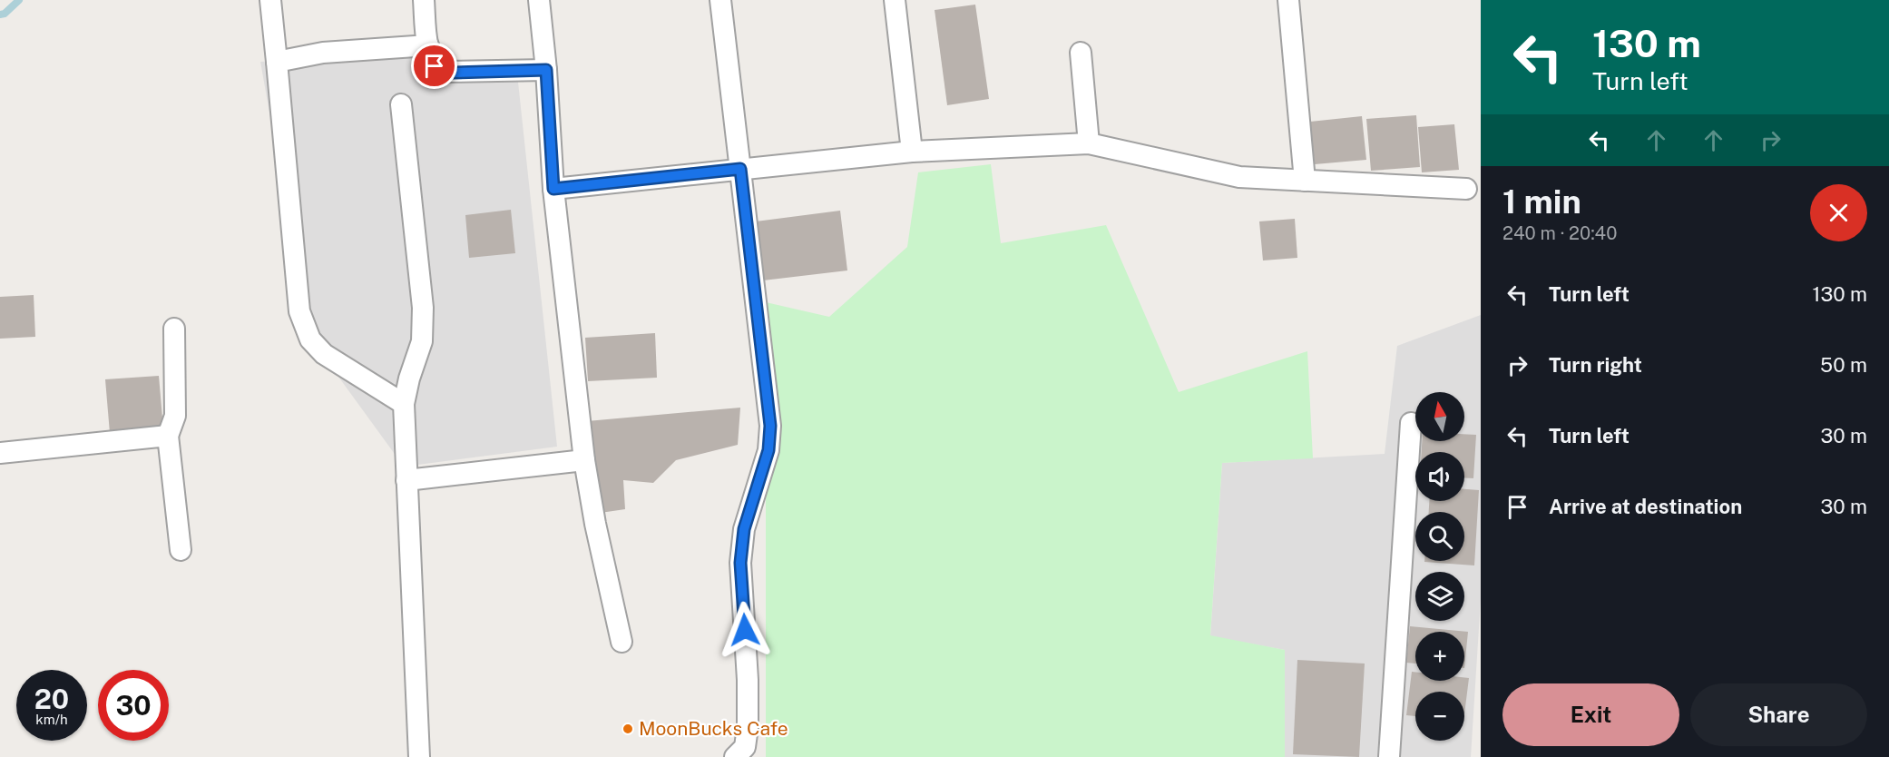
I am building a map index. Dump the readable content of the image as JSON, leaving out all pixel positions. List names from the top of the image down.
{
  "places": ["MoonBucks Cafe"],
  "north": "top",
  "page": {
    "turn": ["130 m", "Turn left"],
    "heading": ["1 min", "240 m · 20:40"],
    "list": [
      {
        "name": "Turn left",
        "value": "130 m"
      },
      {
        "name": "Turn right",
        "value": "50 m"
      },
      {
        "name": "Turn left",
        "value": "30 m"
      },
      {
        "name": "Arrive at destination",
        "value": "30 m"
      }
    ],
    "map_buttons": ["+", "−"],
    "speed": "20 km/h",
    "limit": "30",
    "buttons": ["Exit", "Share"]
  }
}
